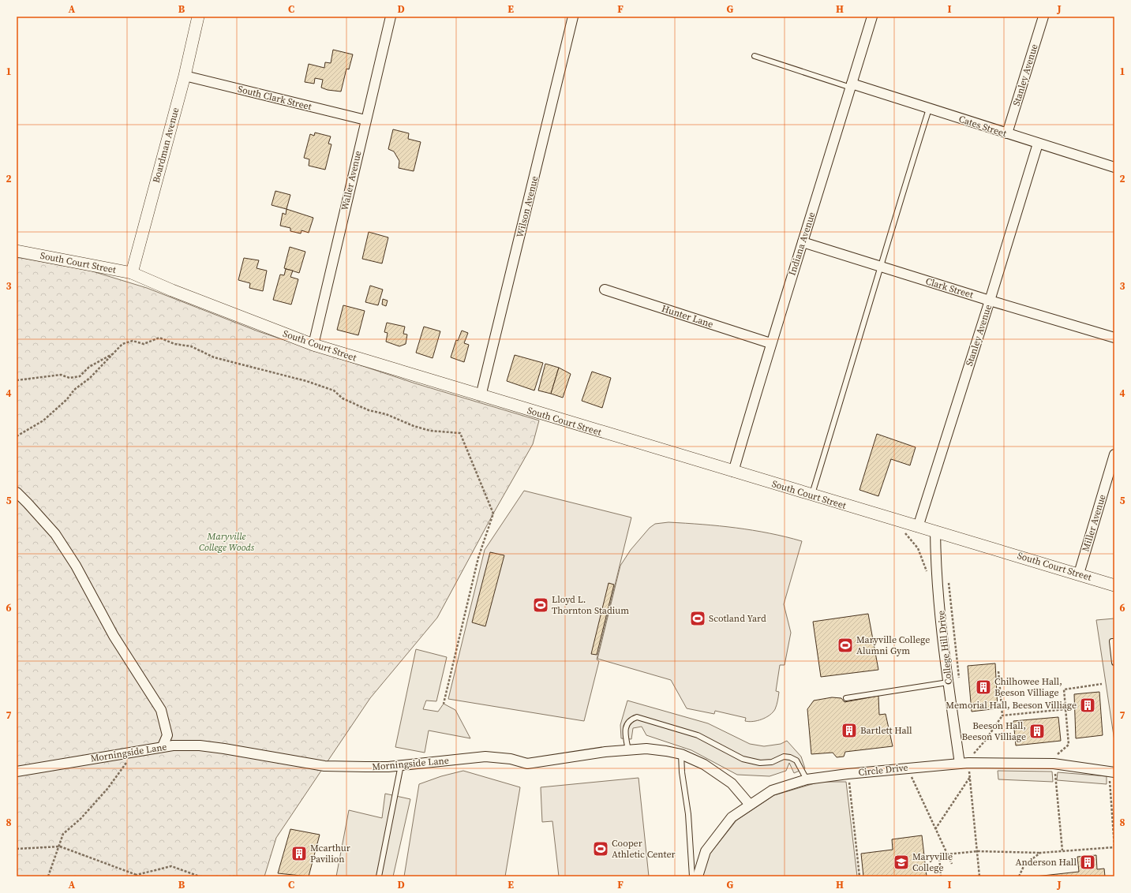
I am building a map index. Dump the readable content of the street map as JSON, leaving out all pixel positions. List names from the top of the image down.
{
  "streets": {
    "street": [
      "Stanley Avenue",
      "South Clark Street",
      "Cates Street",
      "Boardman Avenue",
      "Waller Avenue",
      "Wilson Avenue",
      "Indiana Avenue",
      "South Court Street",
      "Clark Street",
      "Hunter Lane",
      "Miller Avenue",
      "College Hill Drive",
      "Morningside Lane",
      "Circle Drive"
    ]
  },
  "crossings": [
    ["Stanley Avenue", "Cates Street"],
    ["Stanley Avenue", "South Court Street"],
    ["Stanley Avenue", "Clark Street"],
    ["South Clark Street", "Boardman Avenue"],
    ["South Clark Street", "Waller Avenue"],
    ["Cates Street", "Indiana Avenue"],
    ["Boardman Avenue", "South Court Street"],
    ["Waller Avenue", "South Court Street"],
    ["Wilson Avenue", "South Court Street"],
    ["Indiana Avenue", "South Court Street"],
    ["Indiana Avenue", "Clark Street"],
    ["Indiana Avenue", "Hunter Lane"],
    ["South Court Street", "Miller Avenue"],
    ["South Court Street", "College Hill Drive"],
    ["College Hill Drive", "Circle Drive"],
    ["Morningside Lane", "Circle Drive"]
  ],
  "parks": ["Maryville College Woods"],
  "places": {
    "sports": [
      "Lloyd L. Thornton Stadium",
      "Scotland Yard",
      "Maryville College Alumni Gym",
      "Cooper Athletic Center"
    ],
    "building": [
      "Chilhowee Hall, Beeson Villiage",
      "Memorial Hall, Beeson Villiage",
      "Bartlett Hall",
      "Beeson Hall, Beeson Villiage",
      "Mcarthur Pavilion",
      "Anderson Hall"
    ],
    "school or university": ["Maryville College"]
  },
  "grid": {
    "columns": [
      "A",
      "B",
      "C",
      "D",
      "E",
      "F",
      "G",
      "H",
      "I",
      "J"
    ],
    "rows": [
      "1",
      "2",
      "3",
      "4",
      "5",
      "6",
      "7",
      "8"
    ]
  }
}
